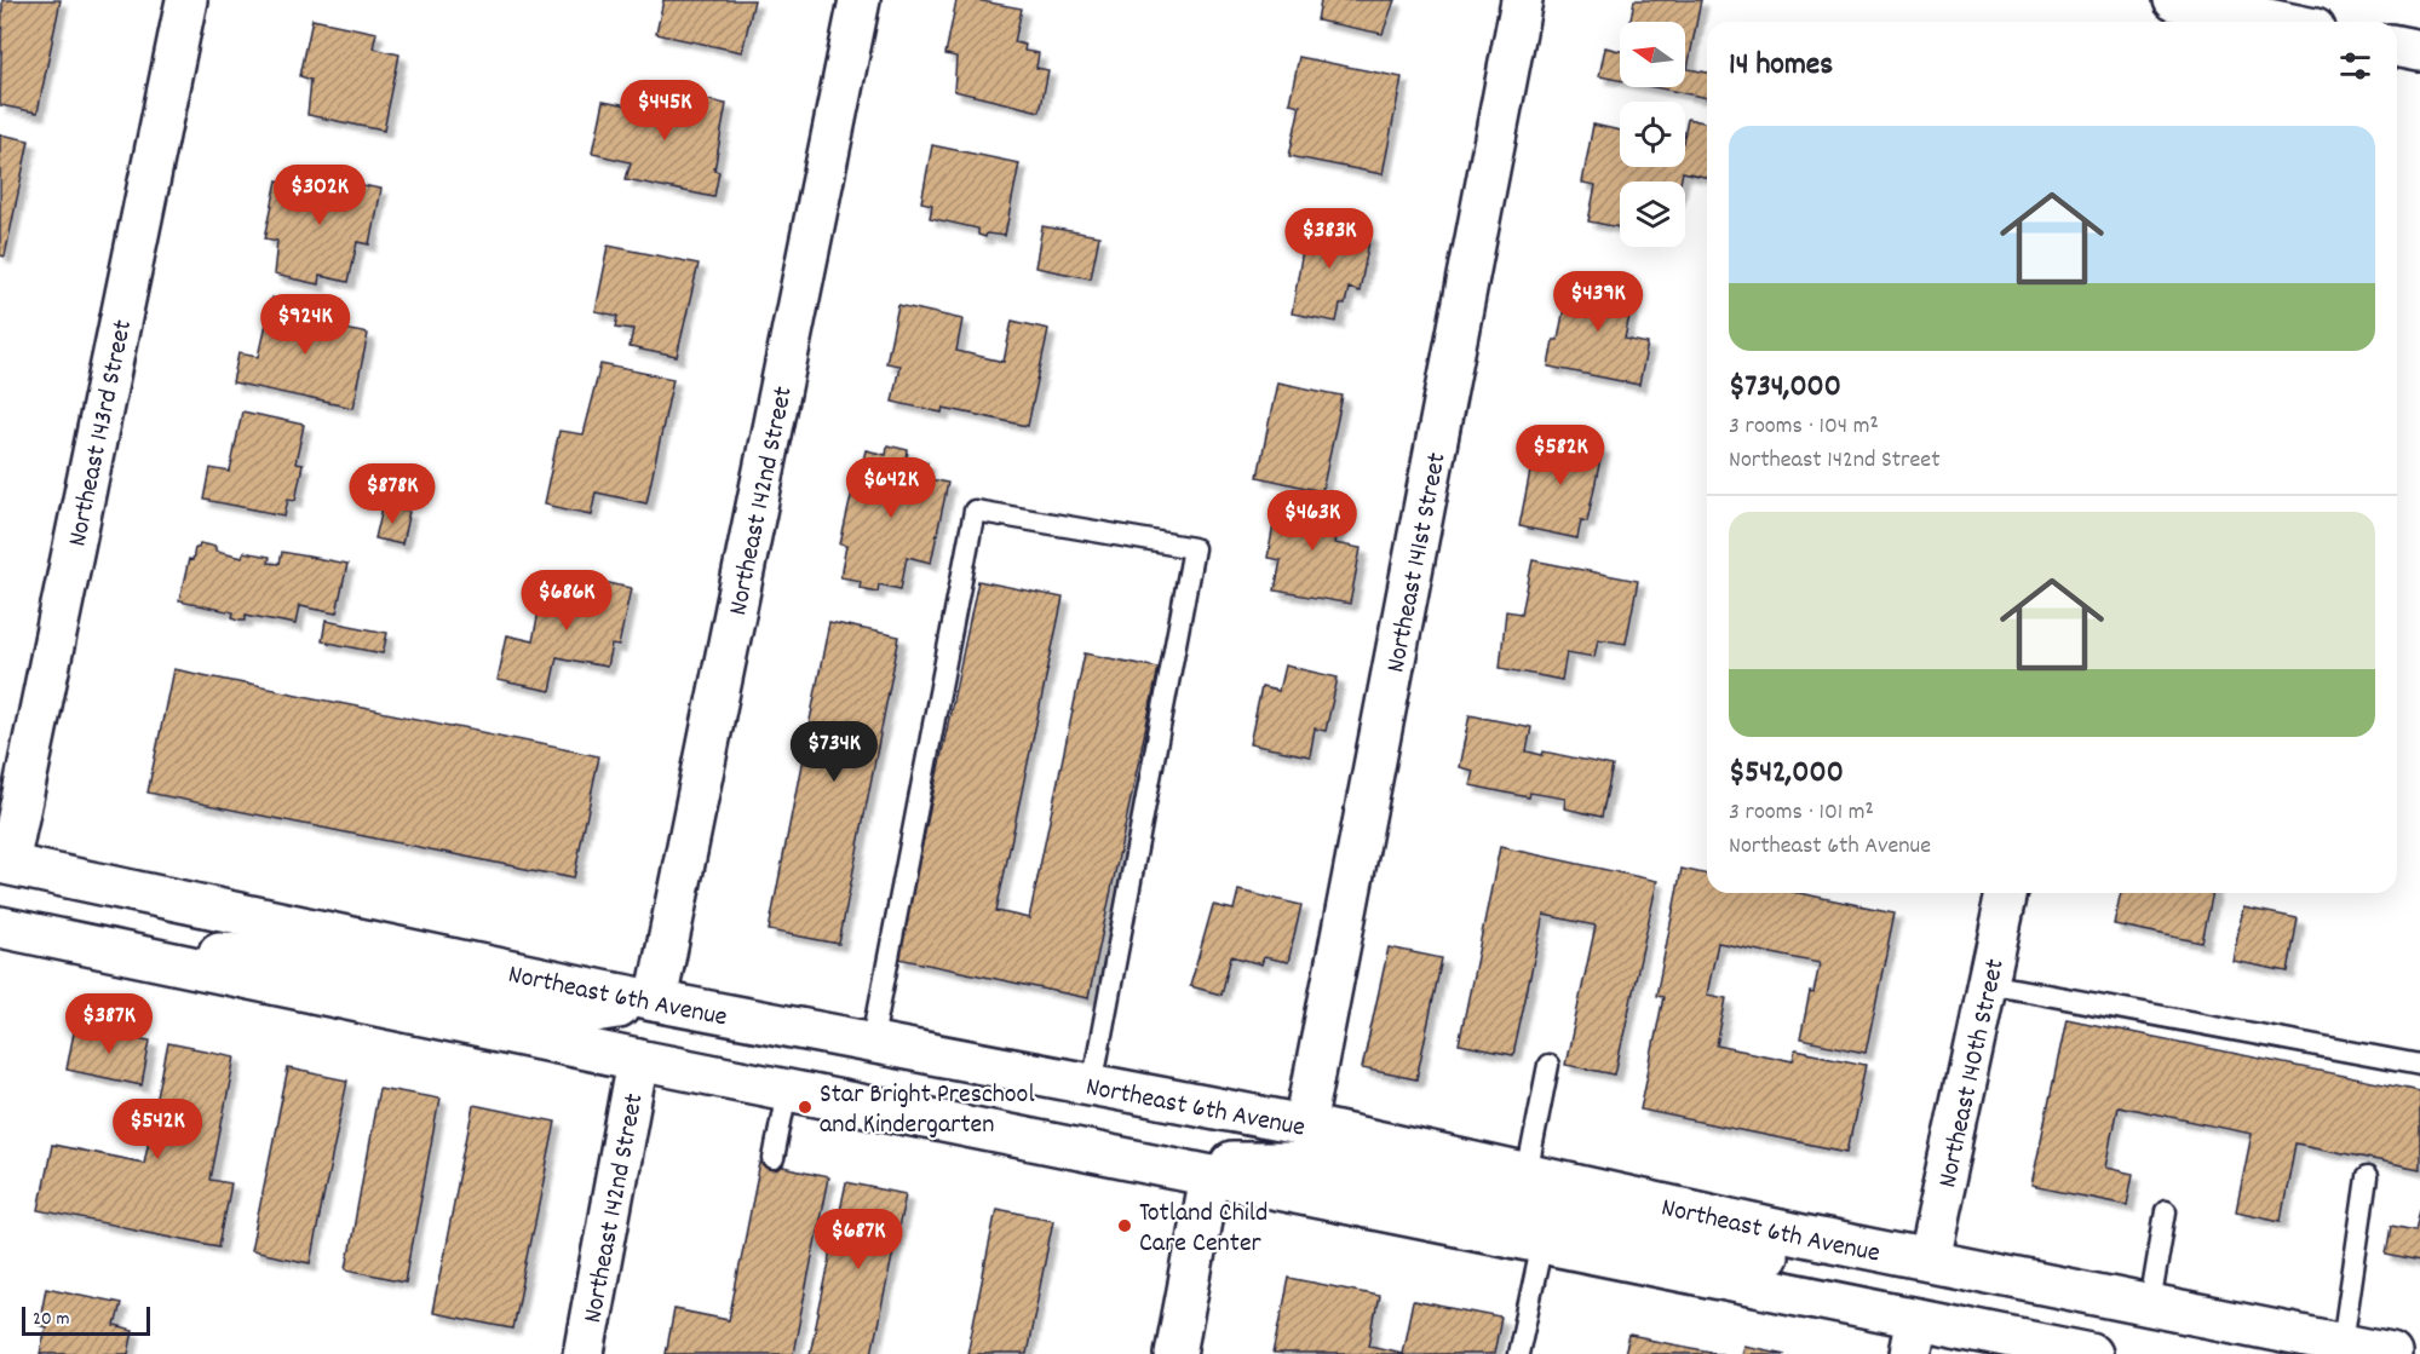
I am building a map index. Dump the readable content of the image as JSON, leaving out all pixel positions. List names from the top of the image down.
{
  "streets": {
    "main road": [
      "Northeast 143rd Street",
      "Northeast 142nd Street",
      "Northeast 141st Street",
      "Northeast 6th Avenue",
      "Northeast 140th Street"
    ]
  },
  "crossings": [
    ["Northeast 143rd Street", "Northeast 6th Avenue"],
    ["Northeast 142nd Street", "Northeast 6th Avenue"],
    ["Northeast 141st Street", "Northeast 6th Avenue"],
    ["Northeast 6th Avenue", "Northeast 140th Street"]
  ],
  "places": ["Star Bright Preschool and Kindergarten", "Totland Child Care Center"],
  "scale_bar": "20 m",
  "north": "left",
  "page": {
    "heading": "14 homes",
    "price": [
      "$445K",
      "$302K",
      "$383K",
      "$439K",
      "$924K",
      "$582K",
      "$642K",
      "$878K",
      "$463K",
      "$686K",
      "$734K",
      "$387K",
      "$542K",
      "$687K"
    ],
    "list": [
      {
        "name": "$734,000",
        "note": "3 rooms · 104 m² · Northeast 142nd Street"
      },
      {
        "name": "$542,000",
        "note": "3 rooms · 101 m² · Northeast 6th Avenue"
      }
    ],
    "scale": "20 m"
  }
}
